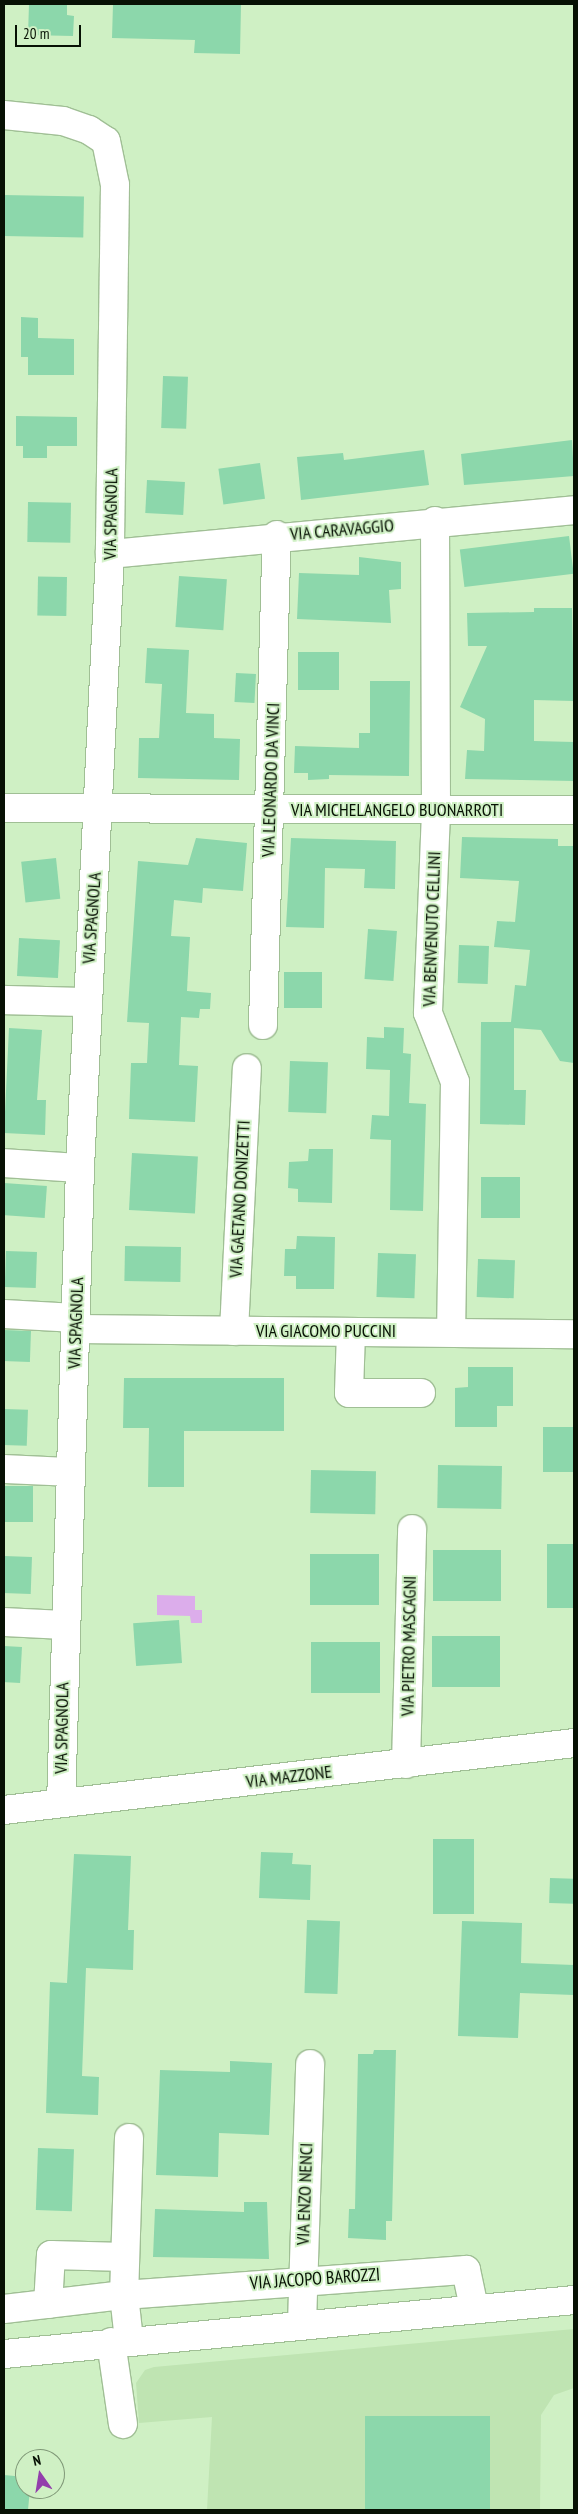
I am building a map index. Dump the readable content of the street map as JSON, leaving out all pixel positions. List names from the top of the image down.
{
  "streets": {
    "street": [
      "VIA SPAGNOLA",
      "VIA CARAVAGGIO",
      "VIA LEONARDO DA VINCI",
      "VIA MICHELANGELO BUONARROTI",
      "VIA BENVENUTO CELLINI",
      "VIA GAETANO DONIZETTI",
      "VIA GIACOMO PUCCINI",
      "VIA PIETRO MASCAGNI",
      "VIA MAZZONE",
      "VIA ENZO NENCI",
      "VIA JACOPO BAROZZI"
    ]
  },
  "crossings": [
    ["VIA SPAGNOLA", "VIA CARAVAGGIO"],
    ["VIA SPAGNOLA", "VIA MICHELANGELO BUONARROTI"],
    ["VIA SPAGNOLA", "VIA GIACOMO PUCCINI"],
    ["VIA SPAGNOLA", "VIA MAZZONE"],
    ["VIA CARAVAGGIO", "VIA LEONARDO DA VINCI"],
    ["VIA CARAVAGGIO", "VIA BENVENUTO CELLINI"],
    ["VIA LEONARDO DA VINCI", "VIA MICHELANGELO BUONARROTI"],
    ["VIA MICHELANGELO BUONARROTI", "VIA BENVENUTO CELLINI"],
    ["VIA BENVENUTO CELLINI", "VIA GIACOMO PUCCINI"],
    ["VIA GAETANO DONIZETTI", "VIA GIACOMO PUCCINI"],
    ["VIA PIETRO MASCAGNI", "VIA MAZZONE"],
    ["VIA ENZO NENCI", "VIA JACOPO BAROZZI"]
  ],
  "scale_bar": "20 m",
  "north": "top"
}
